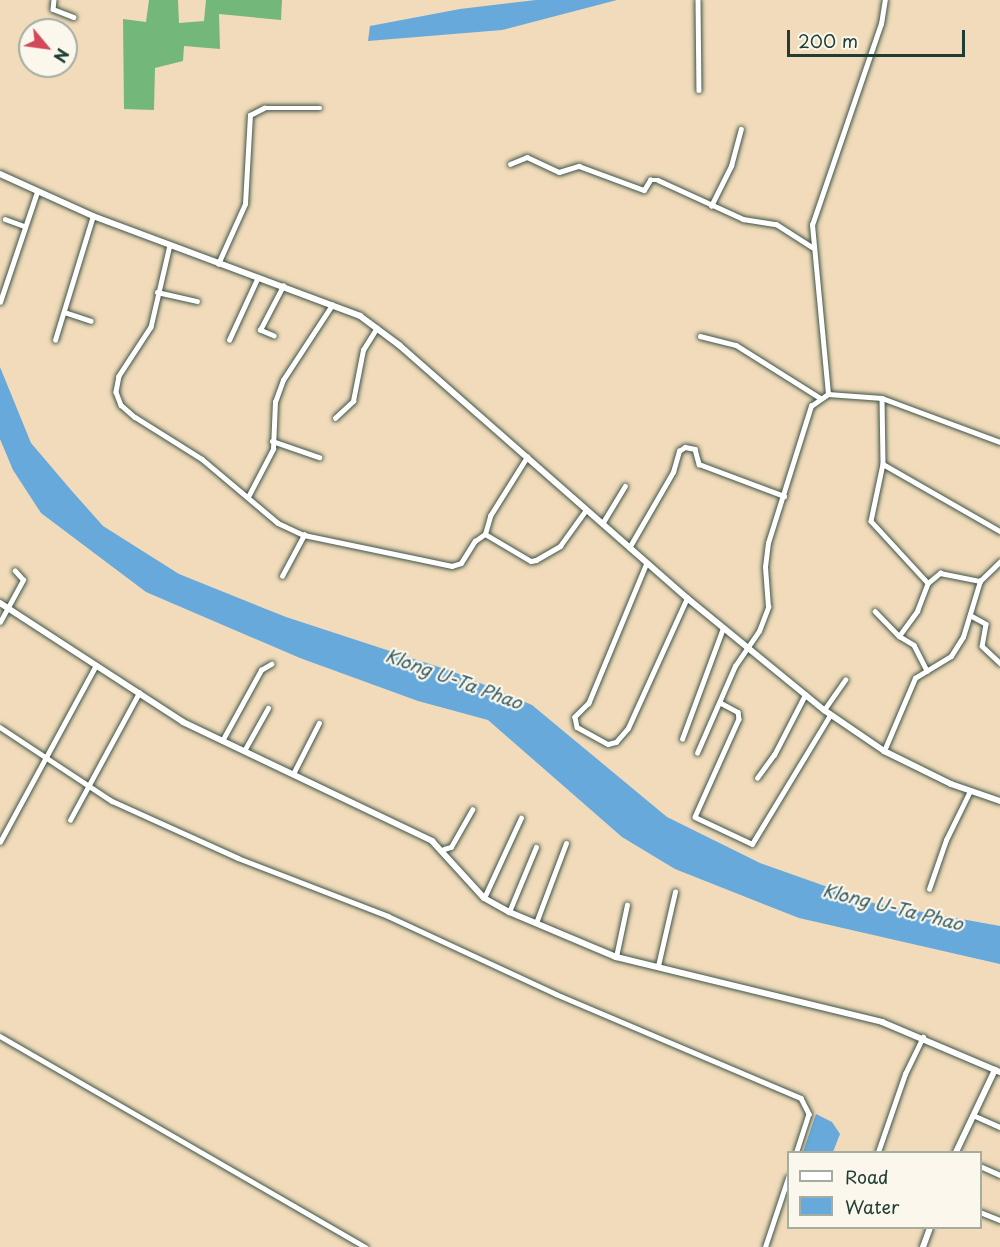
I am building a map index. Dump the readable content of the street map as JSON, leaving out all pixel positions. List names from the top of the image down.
{
  "water": ["Klong U-Ta Phao"],
  "legend": ["Road", "Water"],
  "scale_bar": "200 m",
  "north": "bottom right"
}
